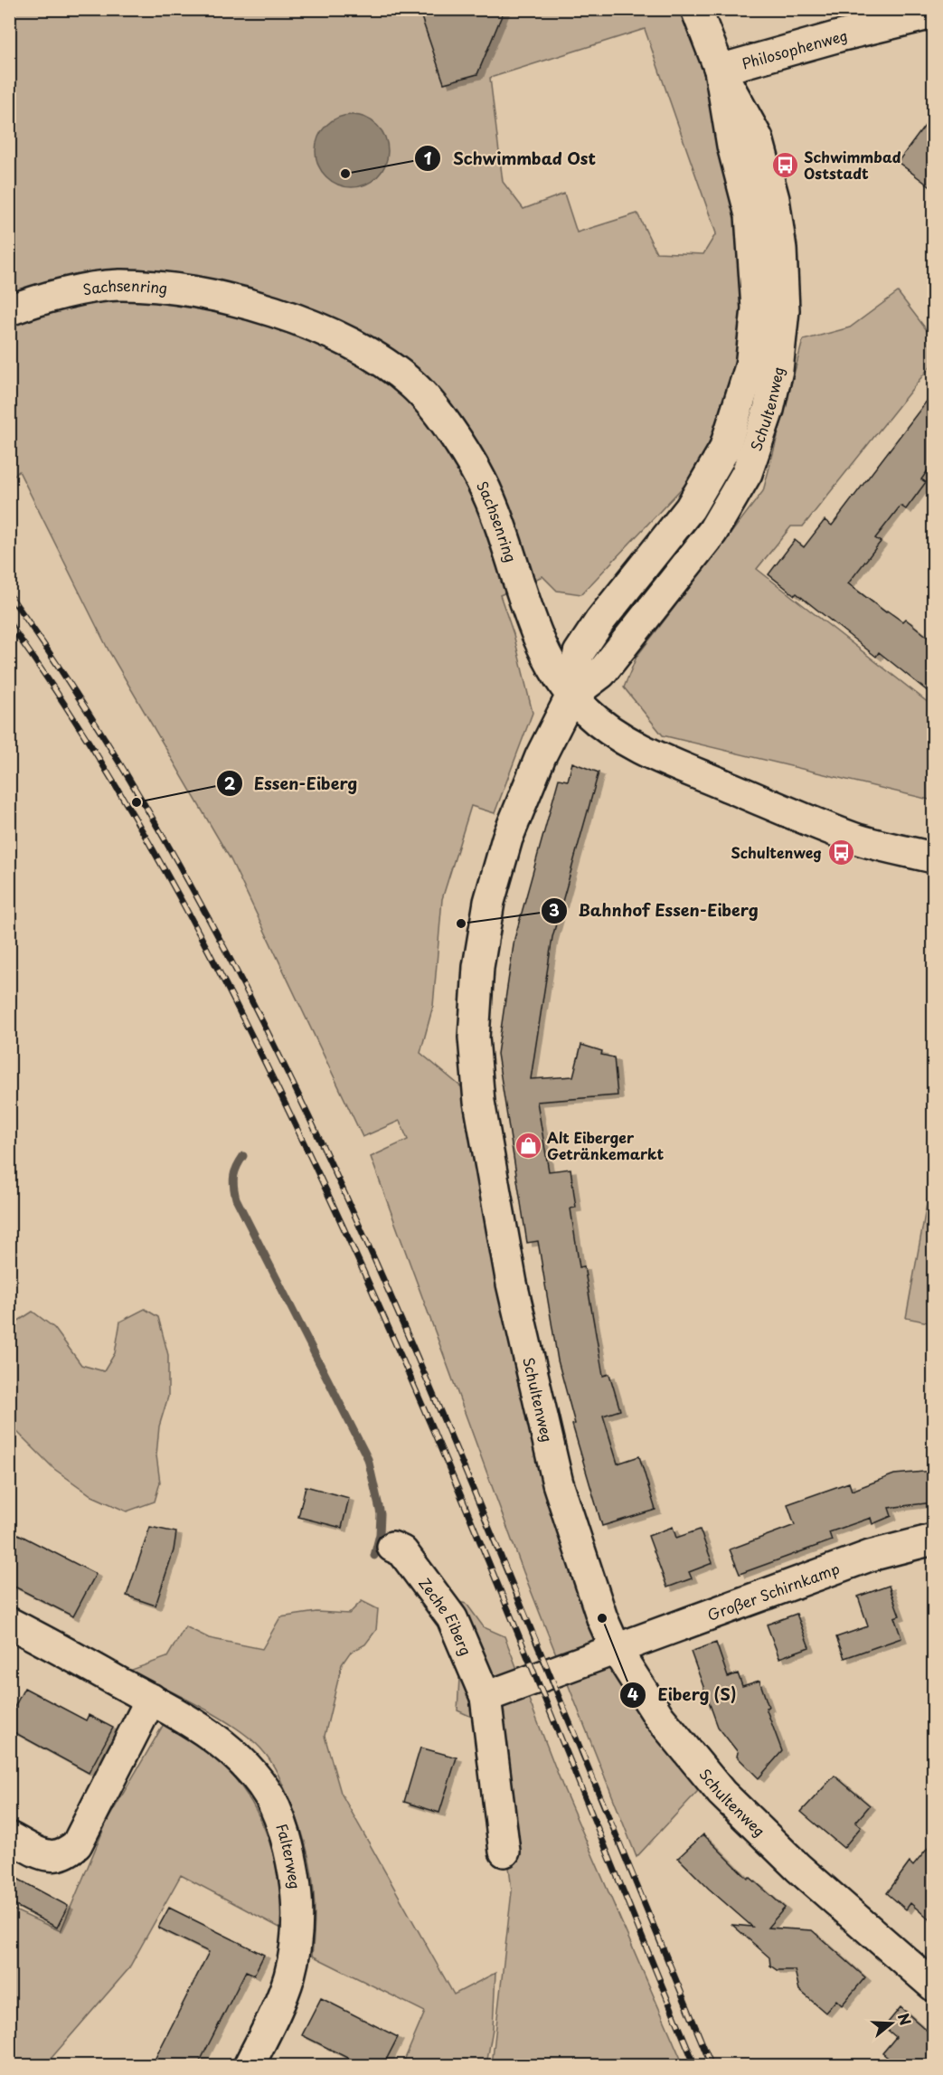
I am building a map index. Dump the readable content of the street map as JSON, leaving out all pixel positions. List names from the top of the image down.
{
  "streets": {
    "street": [
      "Philosophenweg",
      "Sachsenring",
      "Schultenweg",
      "Großer Schirnkamp",
      "Zeche Eiberg",
      "Falterweg"
    ]
  },
  "crossings": [
    ["Philosophenweg", "Schultenweg"],
    ["Sachsenring", "Schultenweg"],
    ["Schultenweg", "Großer Schirnkamp"]
  ],
  "places": {
    "bus stop": ["Schwimmbad Oststadt", "Schultenweg"],
    "other": [
      "Schwimmbad Ost",
      "Essen-Eiberg",
      "Bahnhof Essen-Eiberg",
      "Eiberg (S)"
    ],
    "shop": ["Alt Eiberger Getränkemarkt"]
  },
  "north": "right"
}
